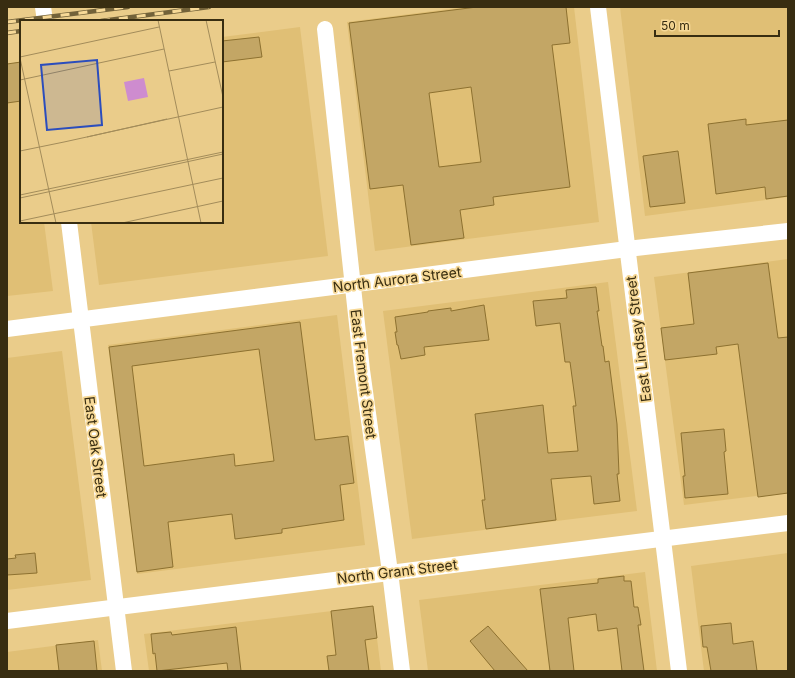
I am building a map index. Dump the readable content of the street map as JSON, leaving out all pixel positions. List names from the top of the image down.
{
  "streets": {
    "street": [
      "North Aurora Street",
      "East Lindsay Street",
      "East Fremont Street",
      "East Oak Street",
      "North Grant Street"
    ]
  },
  "crossings": [
    ["North Aurora Street", "East Lindsay Street"],
    ["North Aurora Street", "East Fremont Street"],
    ["North Aurora Street", "East Oak Street"],
    ["East Lindsay Street", "North Grant Street"],
    ["East Fremont Street", "North Grant Street"],
    ["East Oak Street", "North Grant Street"]
  ],
  "scale_bar": "50 m"
}
